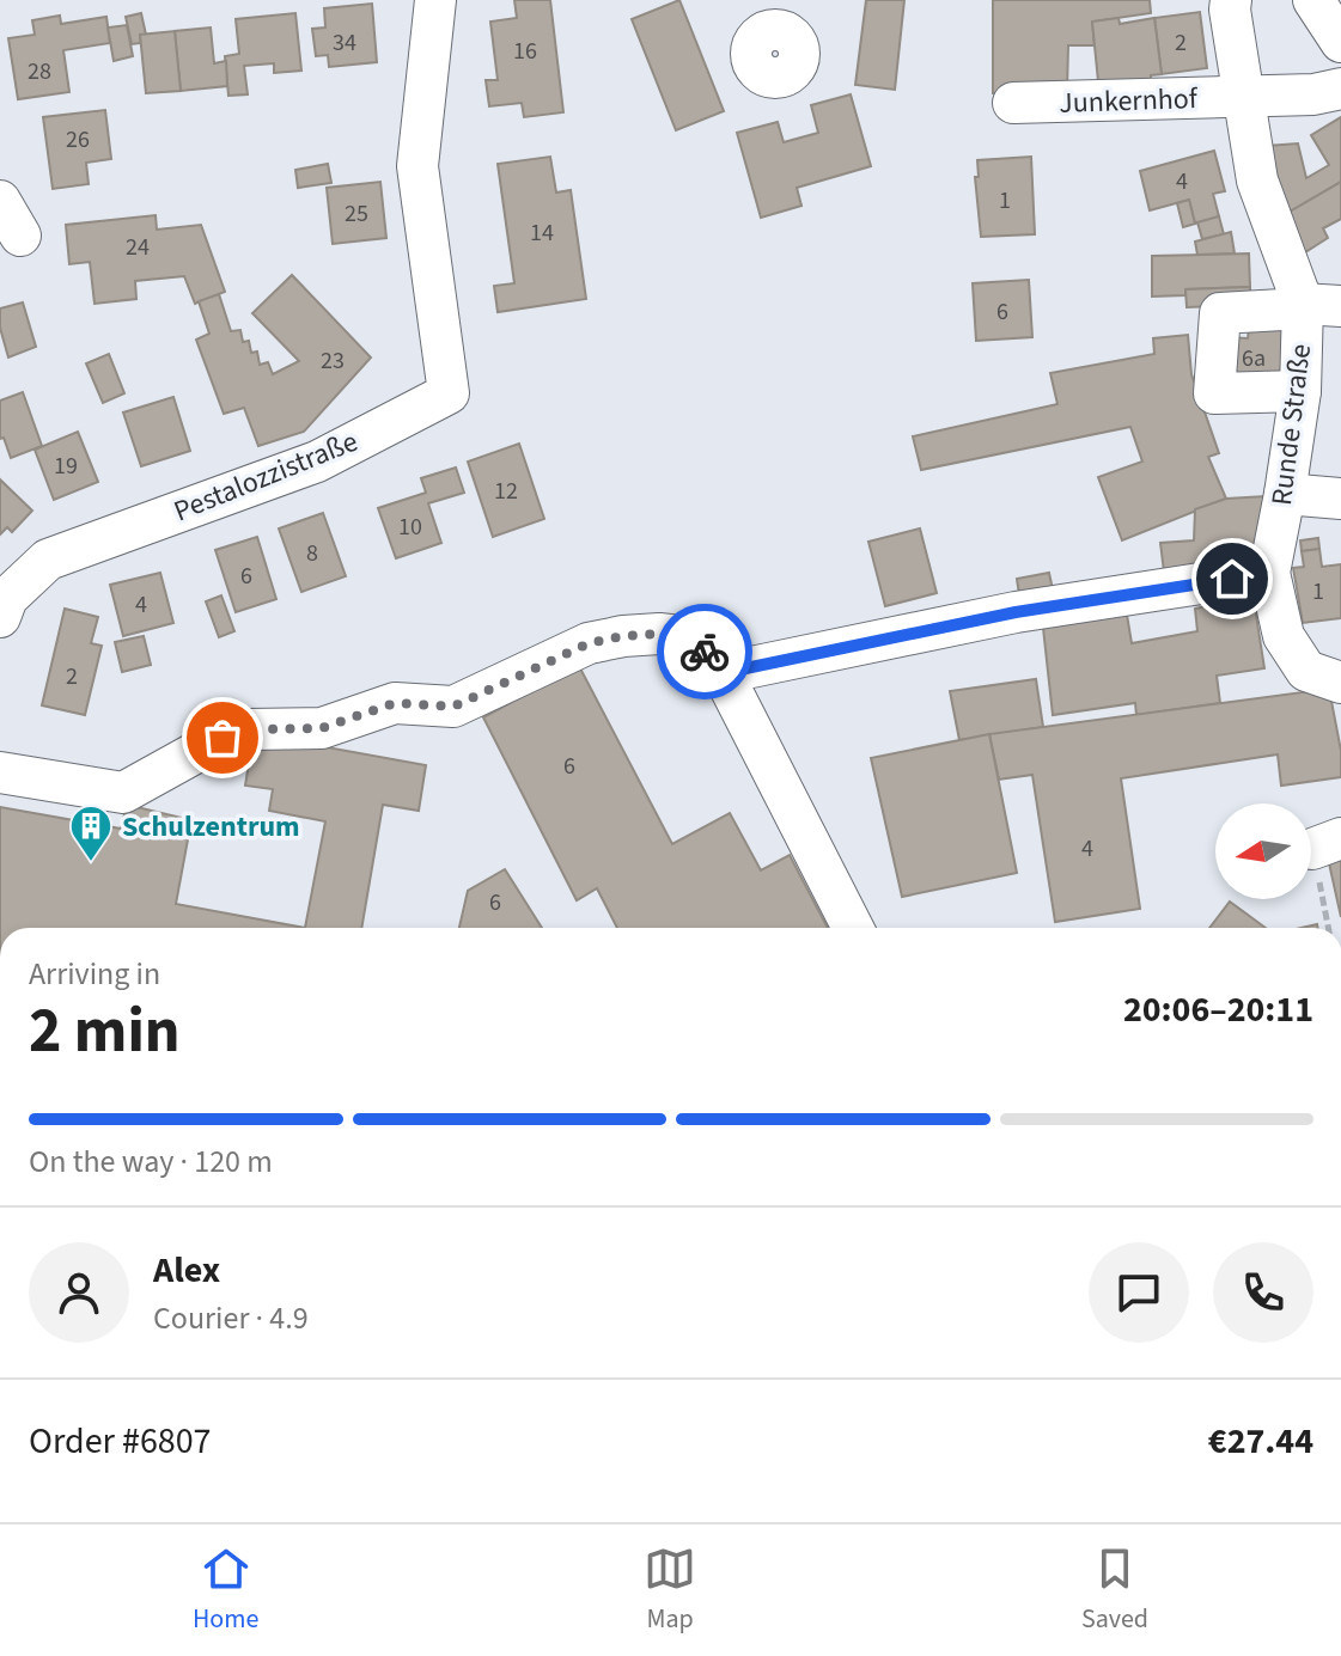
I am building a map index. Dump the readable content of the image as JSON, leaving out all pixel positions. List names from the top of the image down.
{
  "streets": {
    "street": ["Junkernhof", "Runde Straße", "Pestalozzistraße"]
  },
  "crossings": [
    ["Junkernhof", "Runde Straße"]
  ],
  "places": {
    "building": ["Schulzentrum"]
  },
  "house_numbers": [
    "34",
    "2",
    "16",
    "28",
    "26",
    "4",
    "1",
    "25",
    "14",
    "24",
    "6",
    "6a",
    "23",
    "19",
    "12",
    "10",
    "8",
    "6",
    "1",
    "4",
    "2",
    "6",
    "4",
    "6"
  ],
  "north": "left",
  "page": {
    "heading": ["2 min", "Arriving in", "20:06–20:11"],
    "panel": [
      "Alex",
      "Courier · 4.9",
      "Order #6807",
      "€27.44"
    ],
    "bar": "On the way · 120 m",
    "tabs": ["Home", "Map", "Saved"]
  }
}
